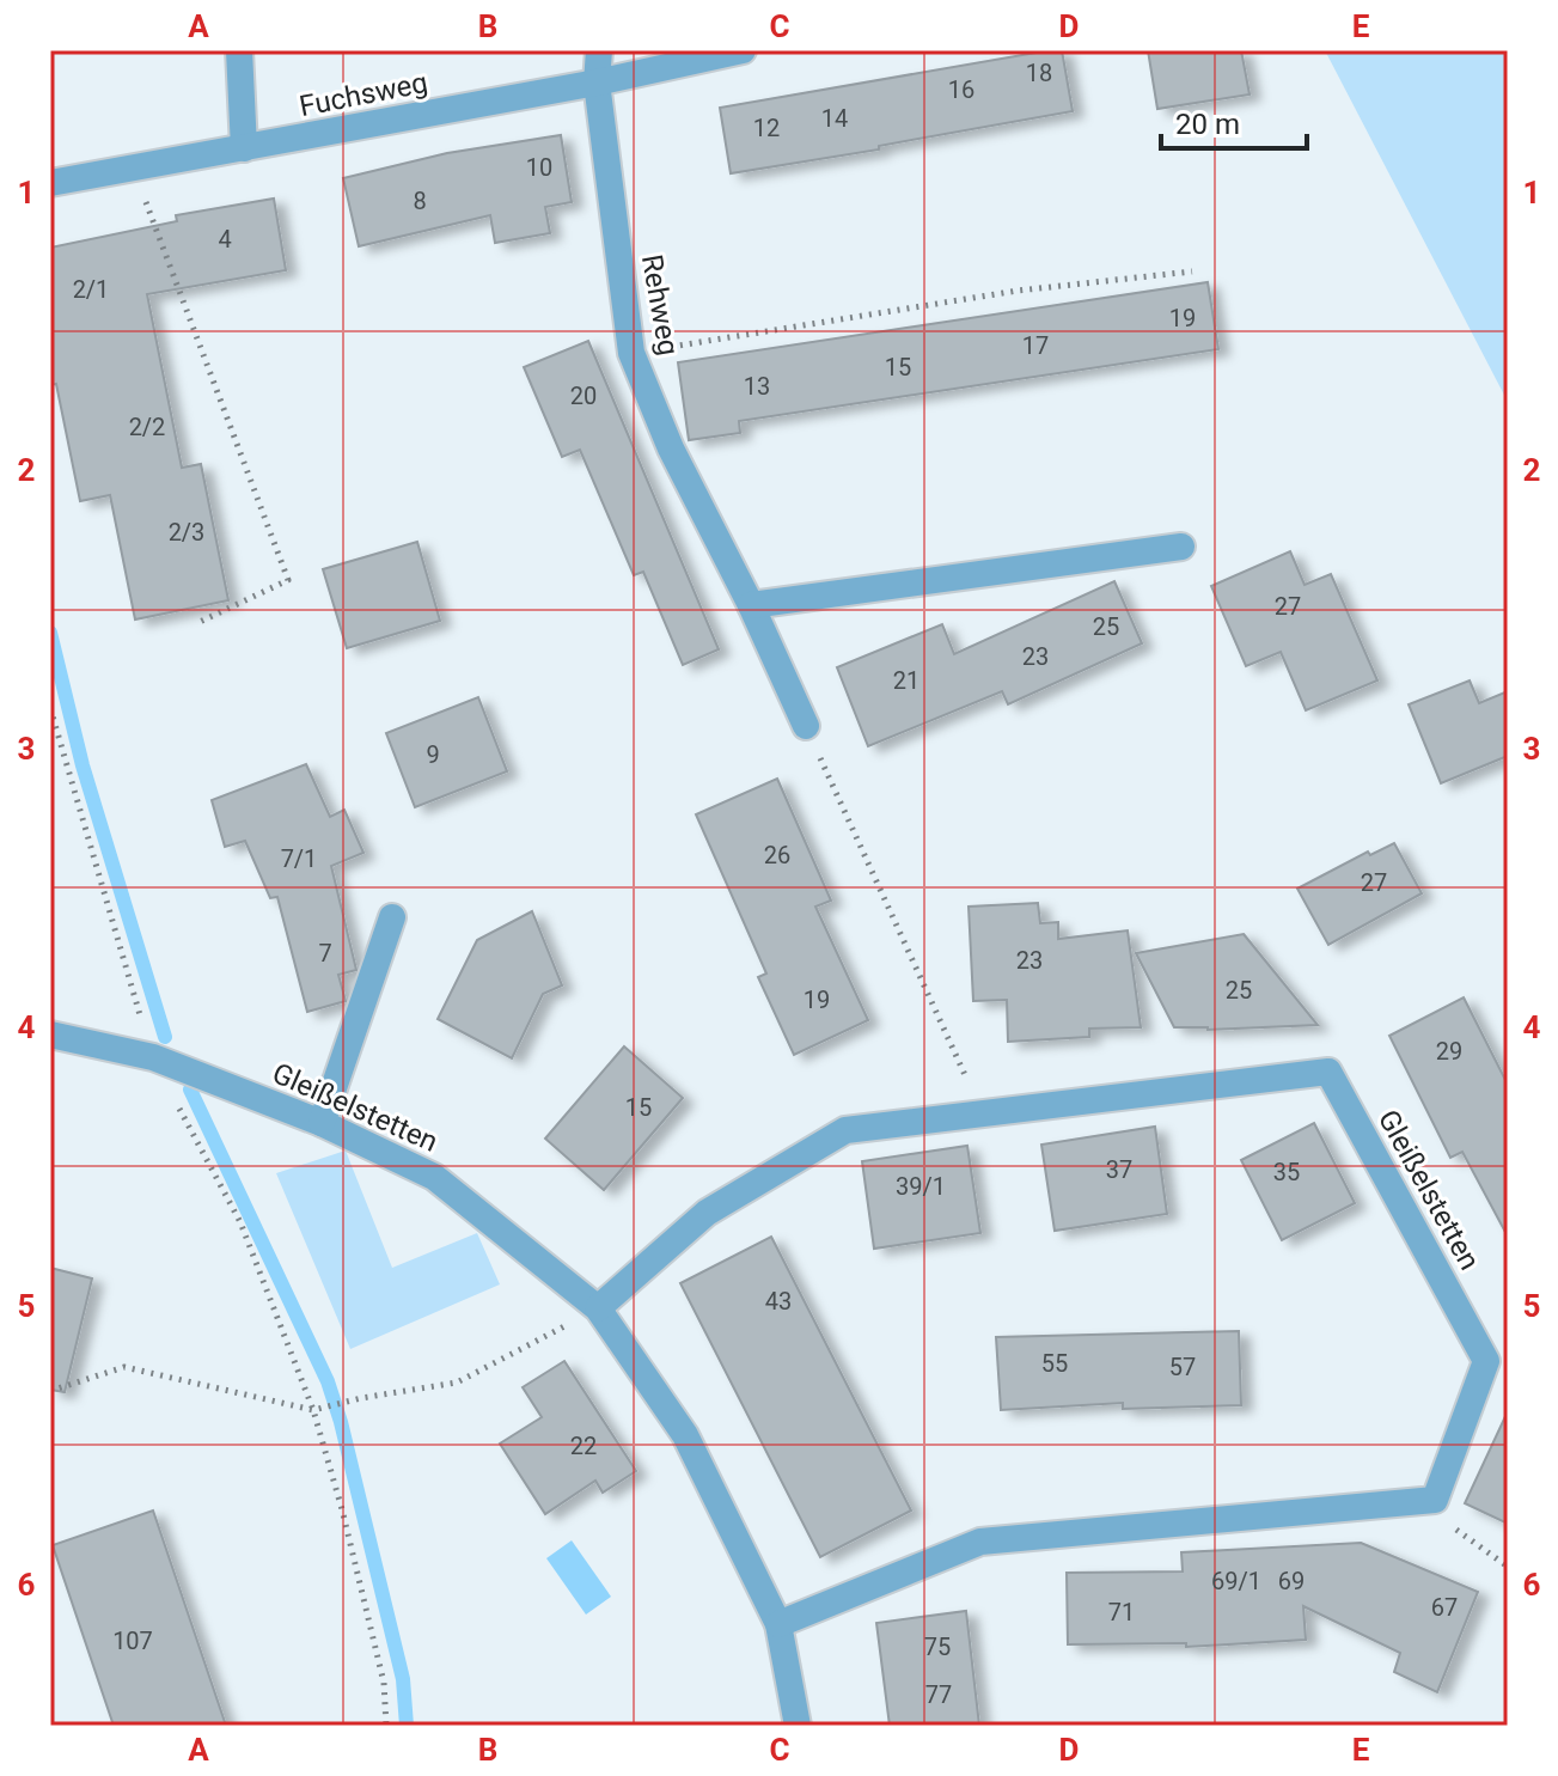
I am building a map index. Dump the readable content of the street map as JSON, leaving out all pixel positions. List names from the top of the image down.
{
  "streets": {
    "street": ["Fuchsweg", "Rehweg", "Gleißelstetten"]
  },
  "crossings": [
    ["Fuchsweg", "Rehweg"]
  ],
  "house_numbers": [
    "18",
    "16",
    "14",
    "12",
    "10",
    "8",
    "4",
    "2/1",
    "19",
    "17",
    "15",
    "13",
    "20",
    "2/2",
    "2/3",
    "27",
    "25",
    "23",
    "21",
    "9",
    "26",
    "7/1",
    "27",
    "7",
    "23",
    "25",
    "19",
    "29",
    "15",
    "37",
    "35",
    "39/1",
    "43",
    "55",
    "57",
    "22",
    "69/1",
    "69",
    "67",
    "71",
    "107",
    "75",
    "77"
  ],
  "scale_bar": "20 m",
  "grid": {
    "columns": [
      "A",
      "B",
      "C",
      "D",
      "E"
    ],
    "rows": [
      "1",
      "2",
      "3",
      "4",
      "5",
      "6"
    ]
  }
}
